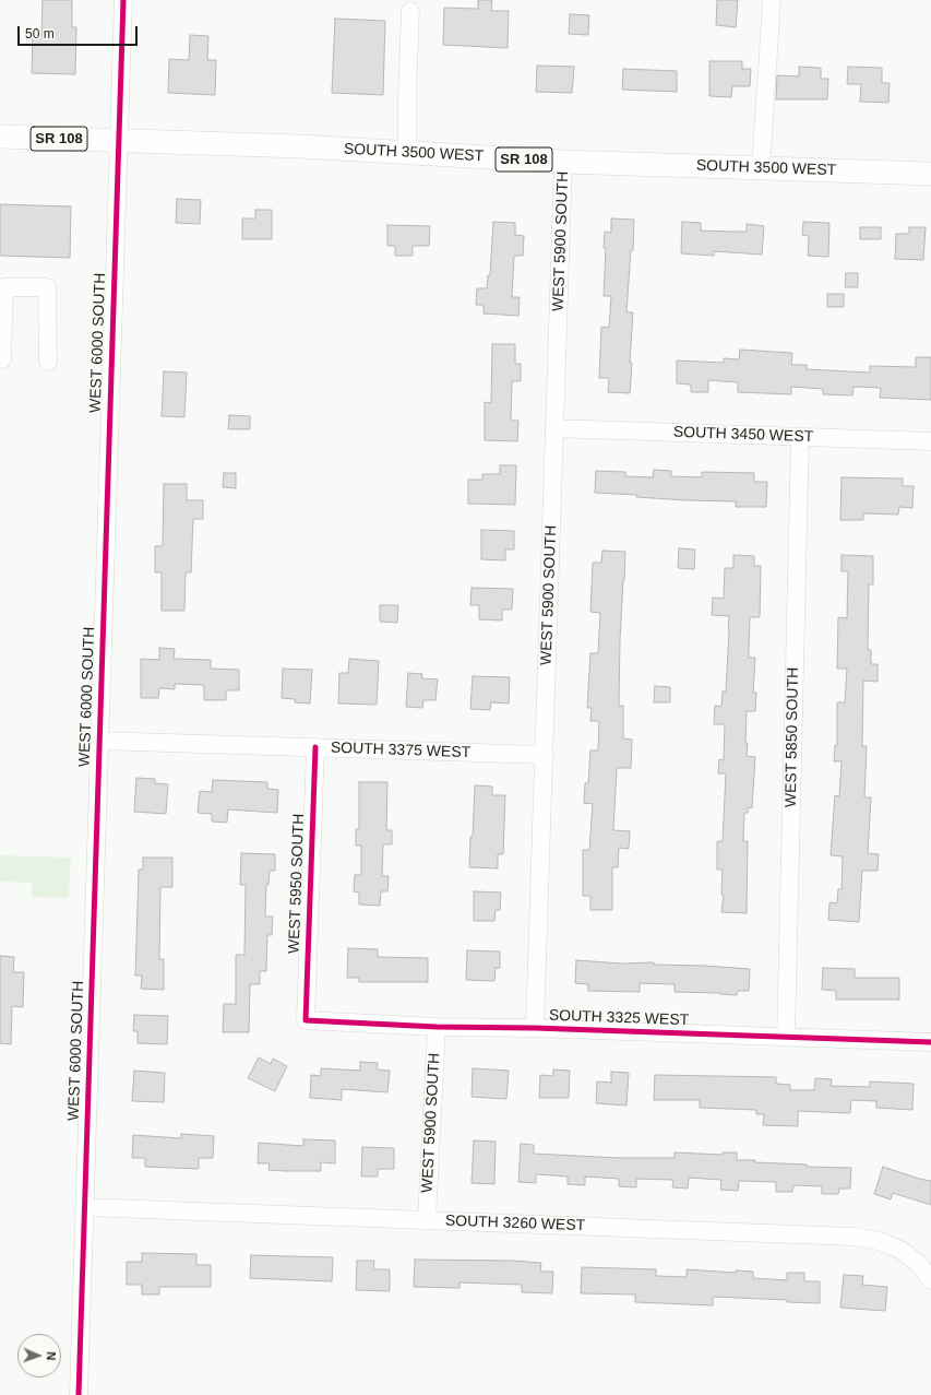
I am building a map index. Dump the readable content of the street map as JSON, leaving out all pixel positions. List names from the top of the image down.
{
  "streets": {
    "main road": ["SR 108", "SOUTH 3500 WEST"],
    "street": [
      "WEST 5900 SOUTH",
      "WEST 6000 SOUTH",
      "SOUTH 3450 WEST",
      "WEST 5850 SOUTH",
      "SOUTH 3375 WEST",
      "WEST 5950 SOUTH",
      "SOUTH 3325 WEST",
      "SOUTH 3260 WEST"
    ]
  },
  "crossings": [
    ["SOUTH 3500 WEST", "WEST 5900 SOUTH"],
    ["SOUTH 3500 WEST", "WEST 6000 SOUTH"],
    ["WEST 5900 SOUTH", "SOUTH 3450 WEST"],
    ["WEST 5900 SOUTH", "SOUTH 3375 WEST"],
    ["WEST 5900 SOUTH", "SOUTH 3325 WEST"],
    ["WEST 5900 SOUTH", "SOUTH 3260 WEST"],
    ["WEST 6000 SOUTH", "SOUTH 3375 WEST"],
    ["WEST 6000 SOUTH", "SOUTH 3260 WEST"],
    ["SOUTH 3450 WEST", "WEST 5850 SOUTH"],
    ["WEST 5850 SOUTH", "SOUTH 3325 WEST"],
    ["SOUTH 3375 WEST", "WEST 5950 SOUTH"],
    ["WEST 5950 SOUTH", "SOUTH 3325 WEST"]
  ],
  "scale_bar": "50 m",
  "north": "right"
}
